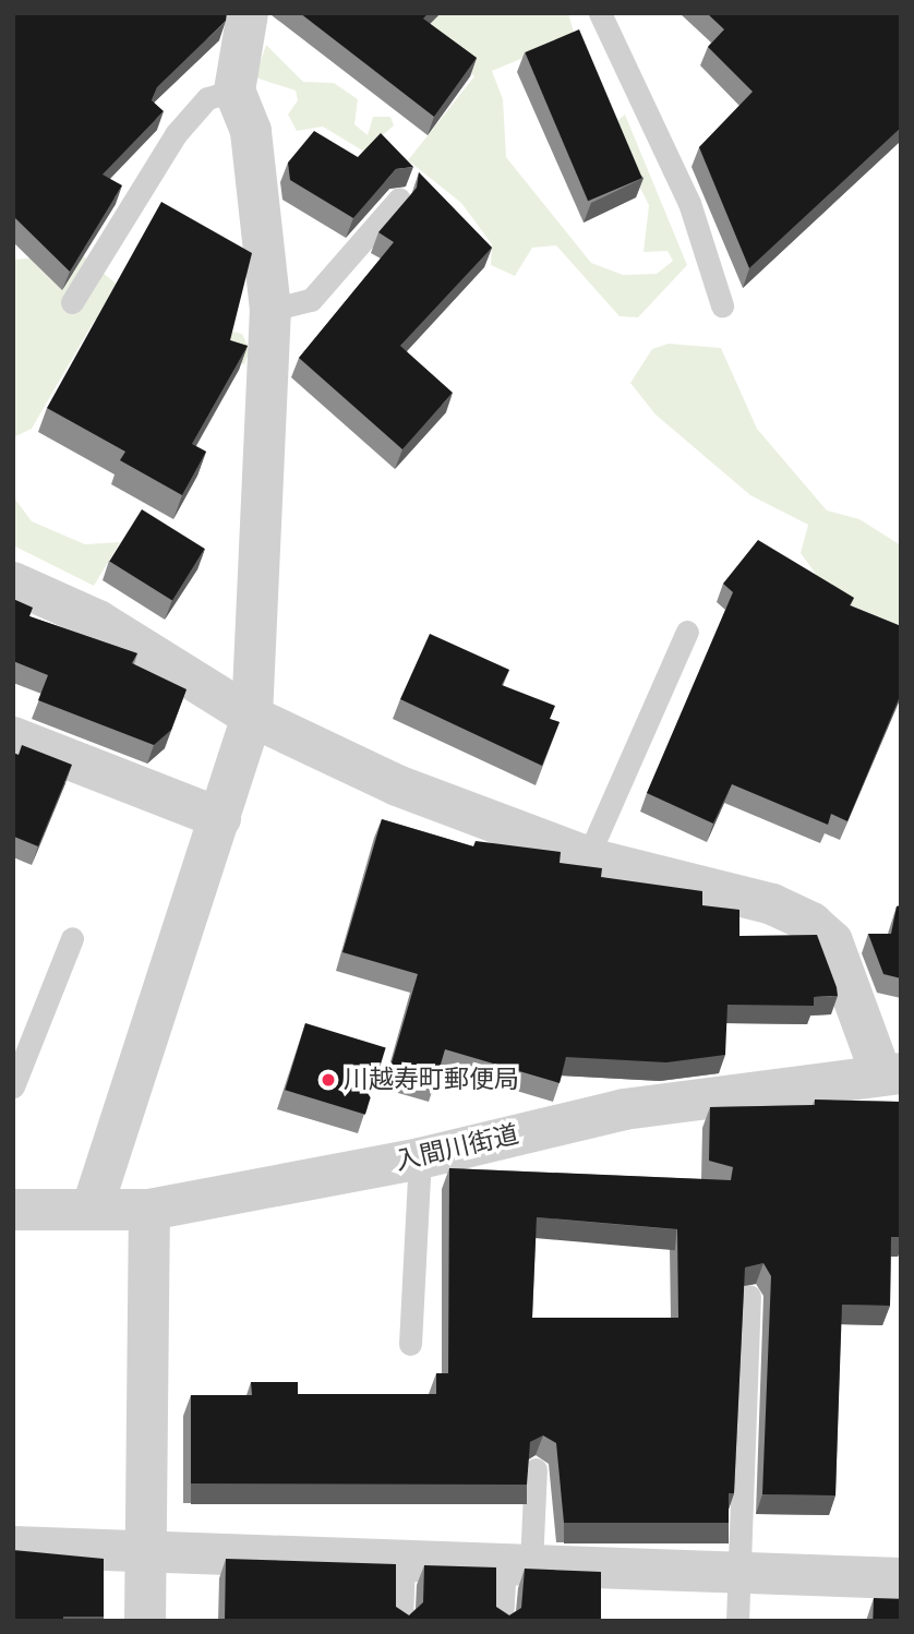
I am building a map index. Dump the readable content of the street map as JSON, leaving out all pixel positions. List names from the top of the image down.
{
  "streets": {
    "street": ["入間川街道"]
  },
  "places": ["川越寿町郵便局"]
}
